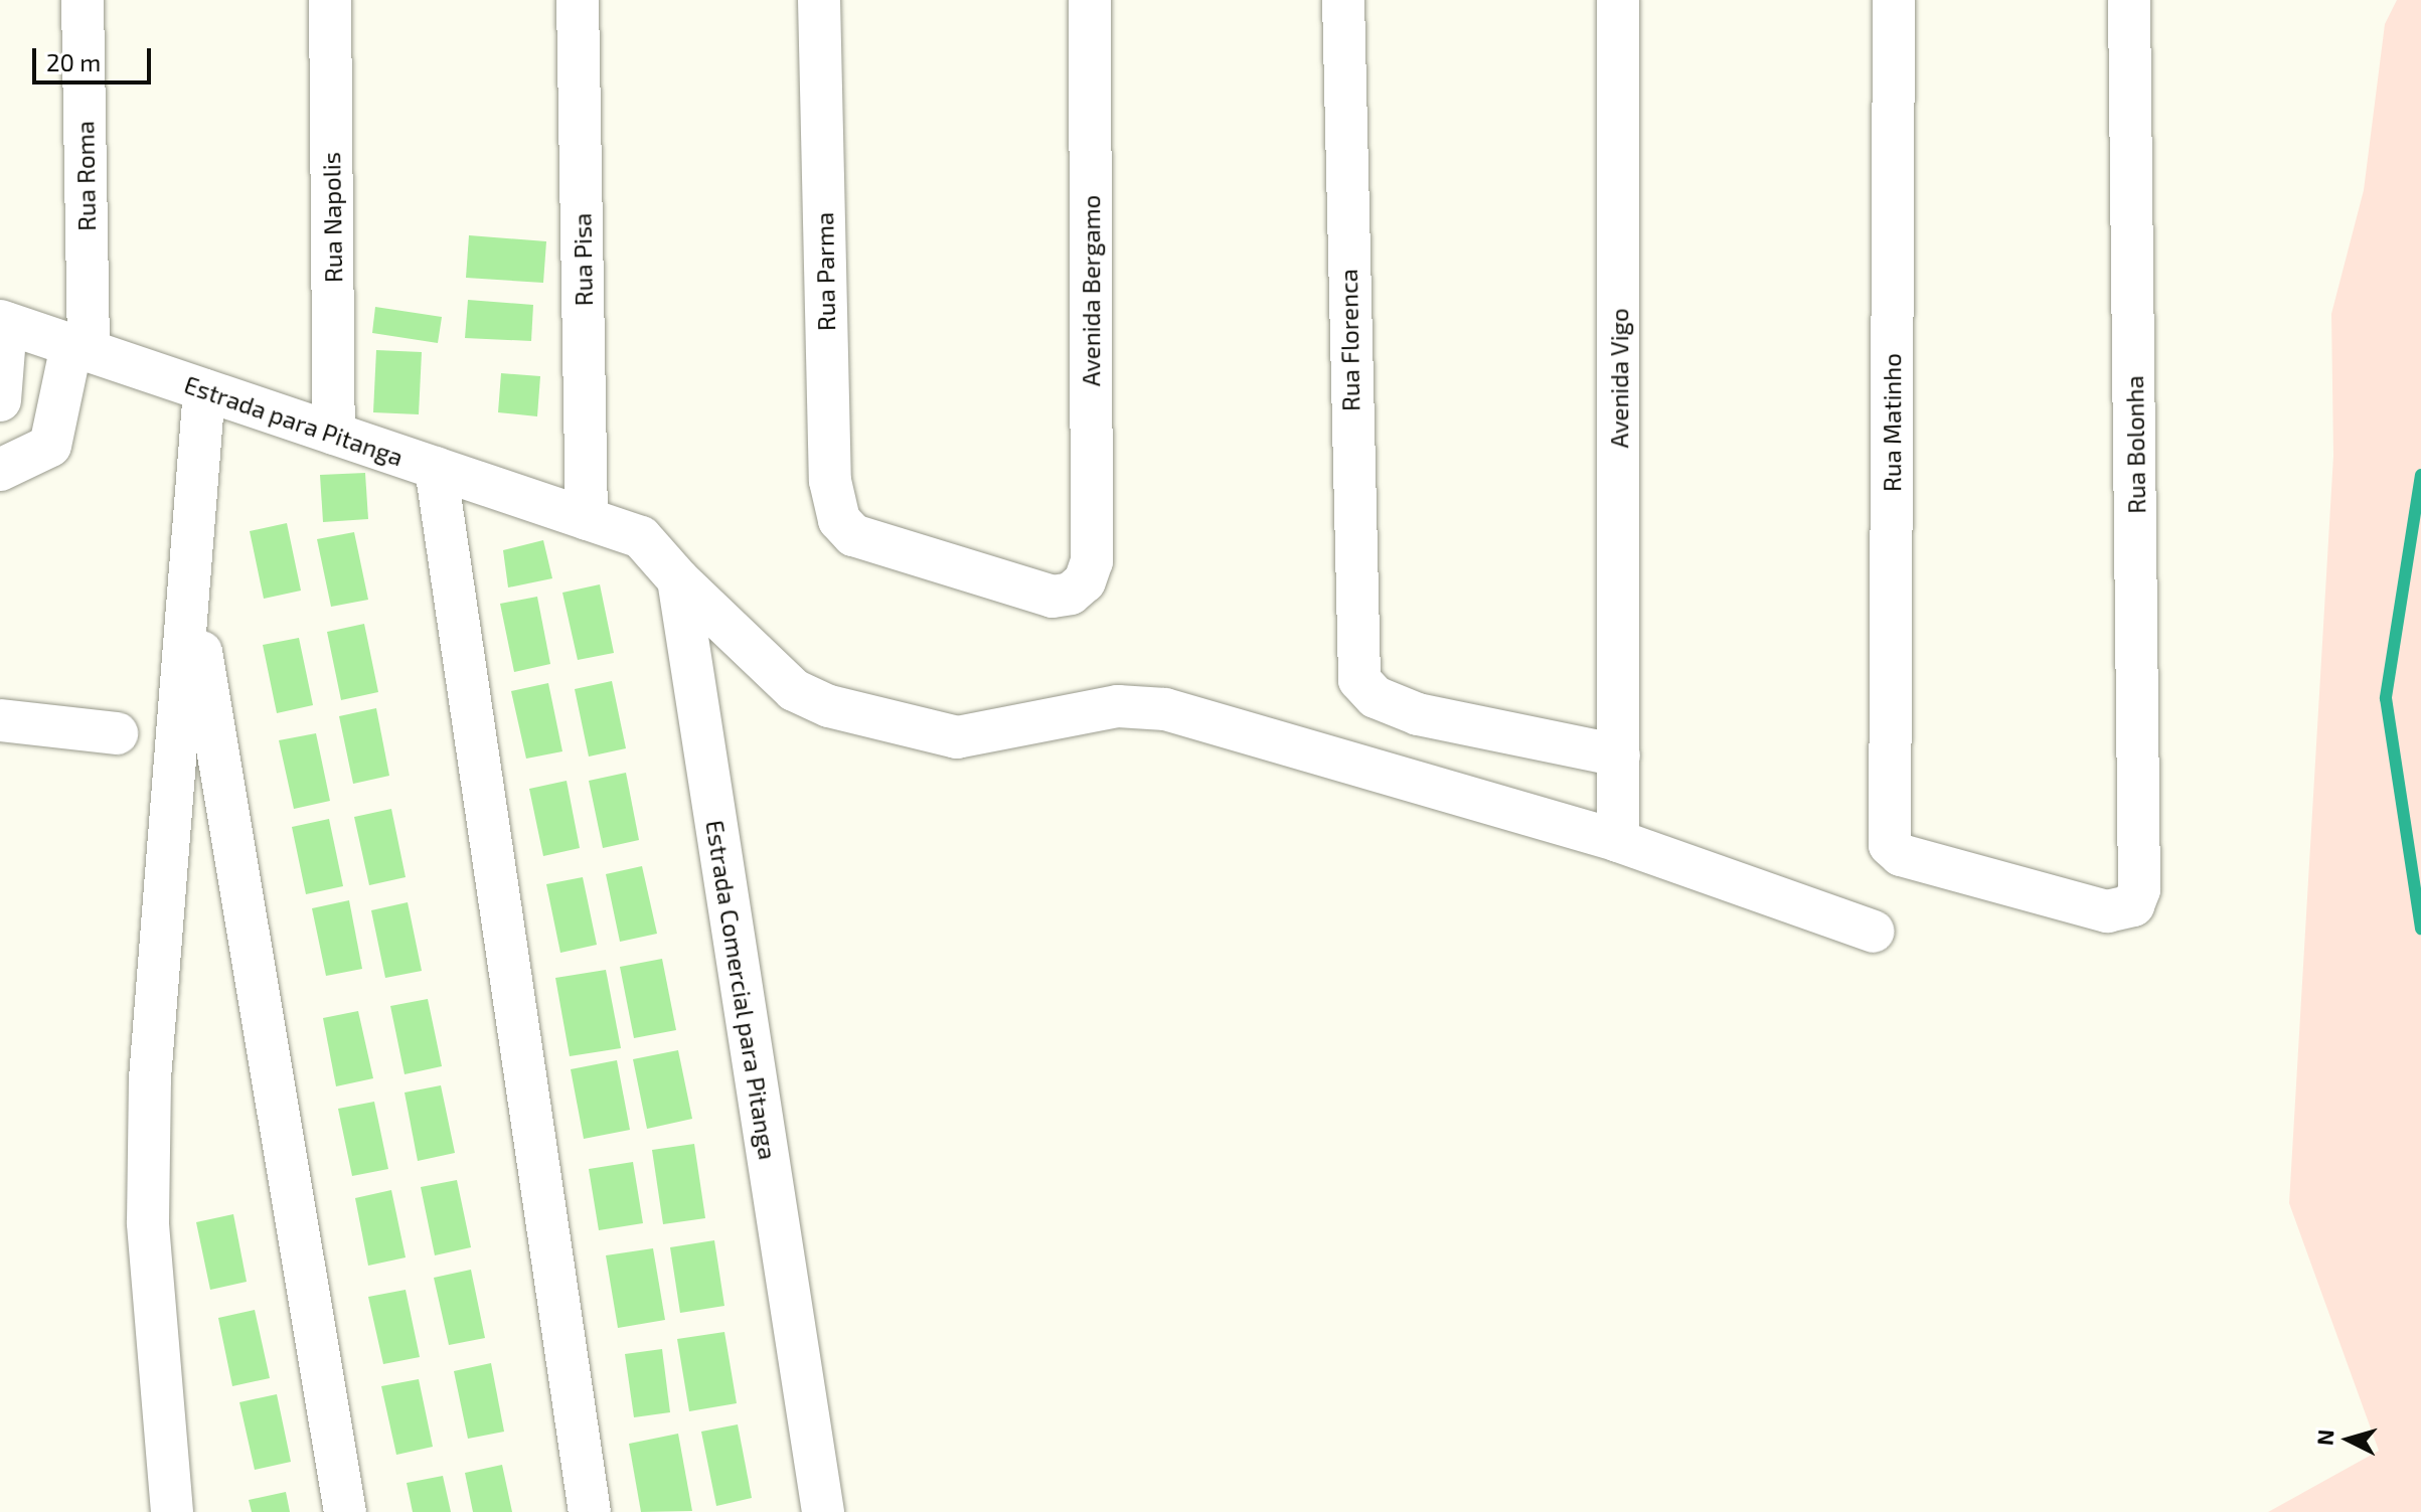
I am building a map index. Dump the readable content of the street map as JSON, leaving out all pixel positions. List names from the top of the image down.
{
  "streets": {
    "street": [
      "Rua Roma",
      "Rua Napolis",
      "Rua Pisa",
      "Rua Parma",
      "Avenida Bergamo",
      "Rua Florenca",
      "Avenida Vigo",
      "Estrada para Pitanga",
      "Rua Matinho",
      "Rua Bolonha",
      "Estrada Comercial para Pitanga"
    ]
  },
  "crossings": [
    ["Rua Roma", "Estrada para Pitanga"],
    ["Rua Napolis", "Estrada para Pitanga"],
    ["Rua Pisa", "Estrada para Pitanga"],
    ["Rua Parma", "Avenida Bergamo"],
    ["Rua Florenca", "Avenida Vigo"],
    ["Rua Matinho", "Rua Bolonha"]
  ],
  "scale_bar": "20 m",
  "north": "left"
}
